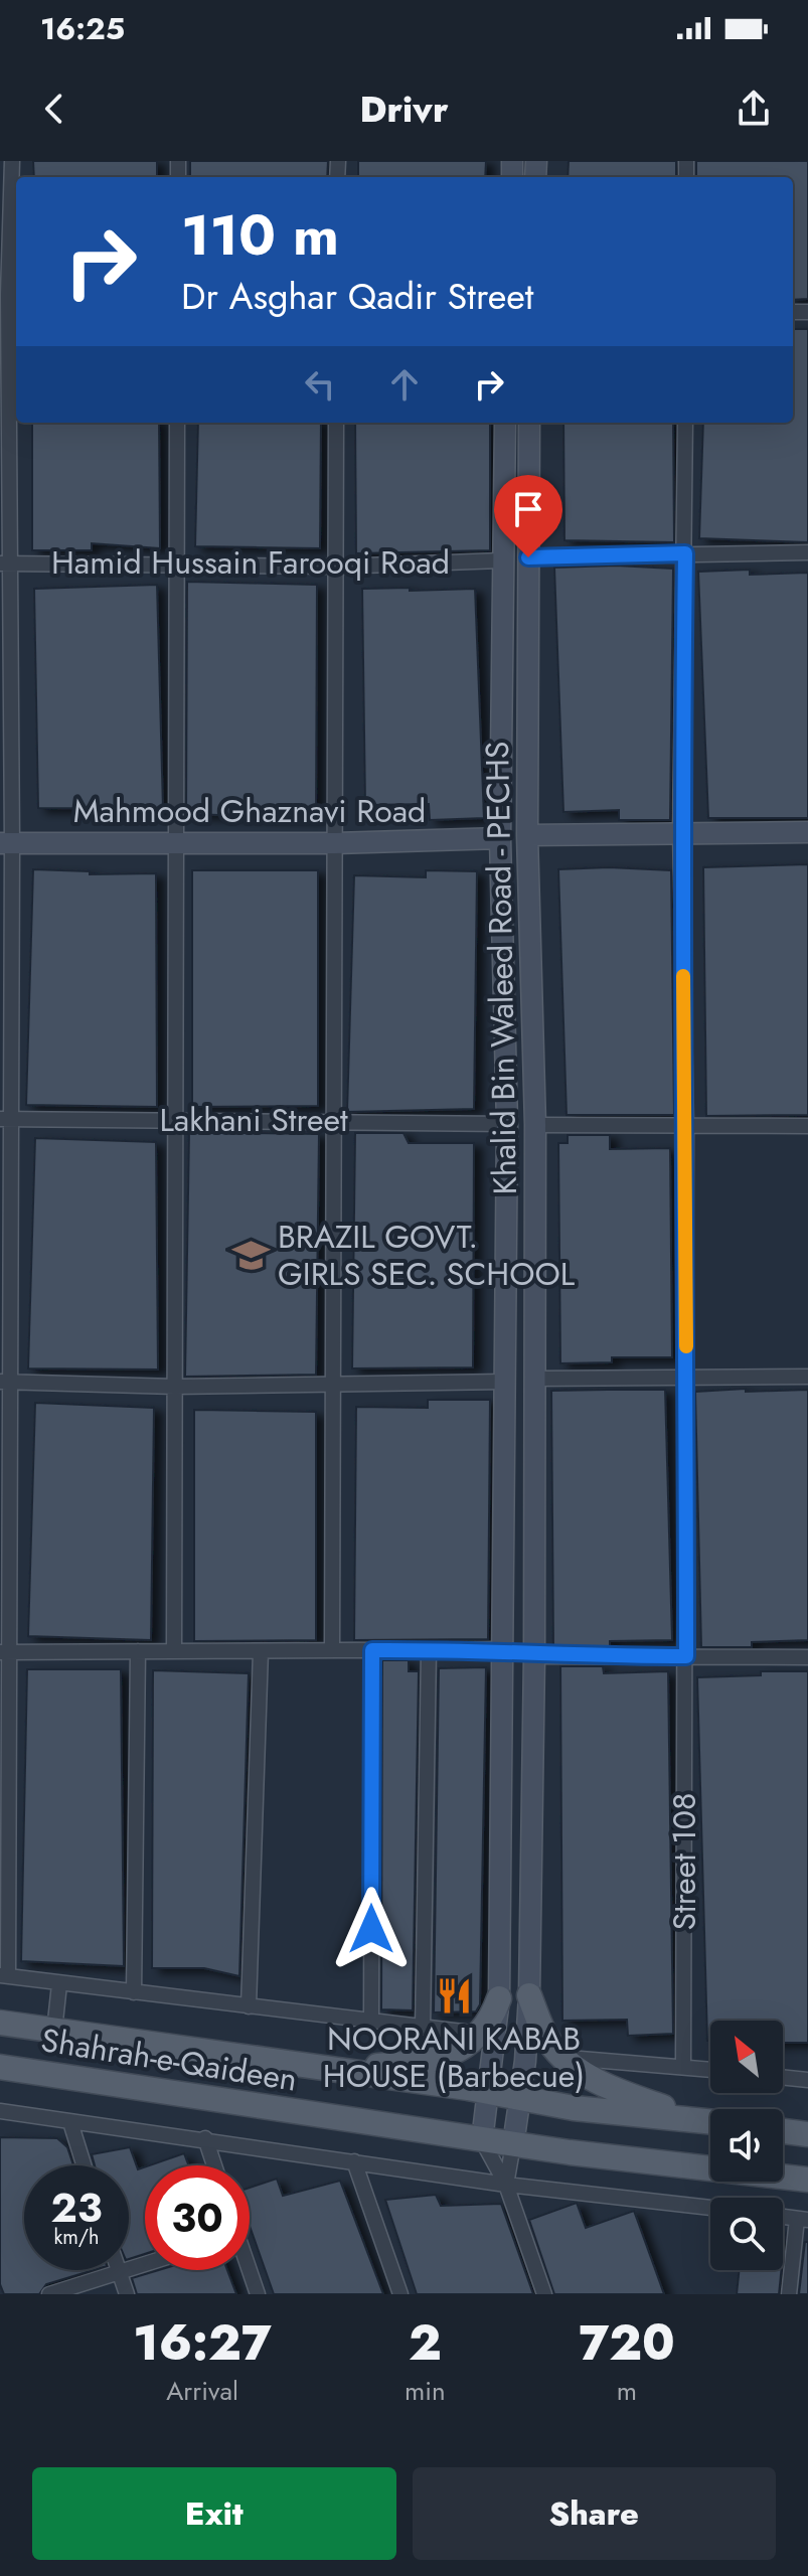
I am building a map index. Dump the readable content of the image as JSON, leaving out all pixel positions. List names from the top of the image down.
{
  "streets": {
    "main road": ["Mahmood Ghaznavi Road", "Khalid Bin Waleed Road - PECHS", "Shahrah-e-Qaideen"],
    "street": ["Hamid Hussain Farooqi Road", "Lakhani Street", "Street 108"]
  },
  "crossings": [
    ["Hamid Hussain Farooqi Road", "Khalid Bin Waleed Road - PECHS"],
    ["Mahmood Ghaznavi Road", "Khalid Bin Waleed Road - PECHS"],
    ["Khalid Bin Waleed Road - PECHS", "Lakhani Street"],
    ["Khalid Bin Waleed Road - PECHS", "Shahrah-e-Qaideen"]
  ],
  "places": {
    "school or university": ["BRAZIL GOVT. GIRLS SEC. SCHOOL"],
    "restaurant": ["NOORANI KABAB HOUSE (Barbecue)"]
  },
  "north": "top left",
  "page": {
    "status": "16:25",
    "header": "Drivr",
    "turn": ["110 m", "Dr Asghar Qadir Street"],
    "speed": "23 km/h",
    "limit": "30",
    "eta": [
      "16:27",
      "Arrival",
      "2",
      "min",
      "720",
      "m"
    ],
    "buttons": ["Exit", "Share"]
  }
}
